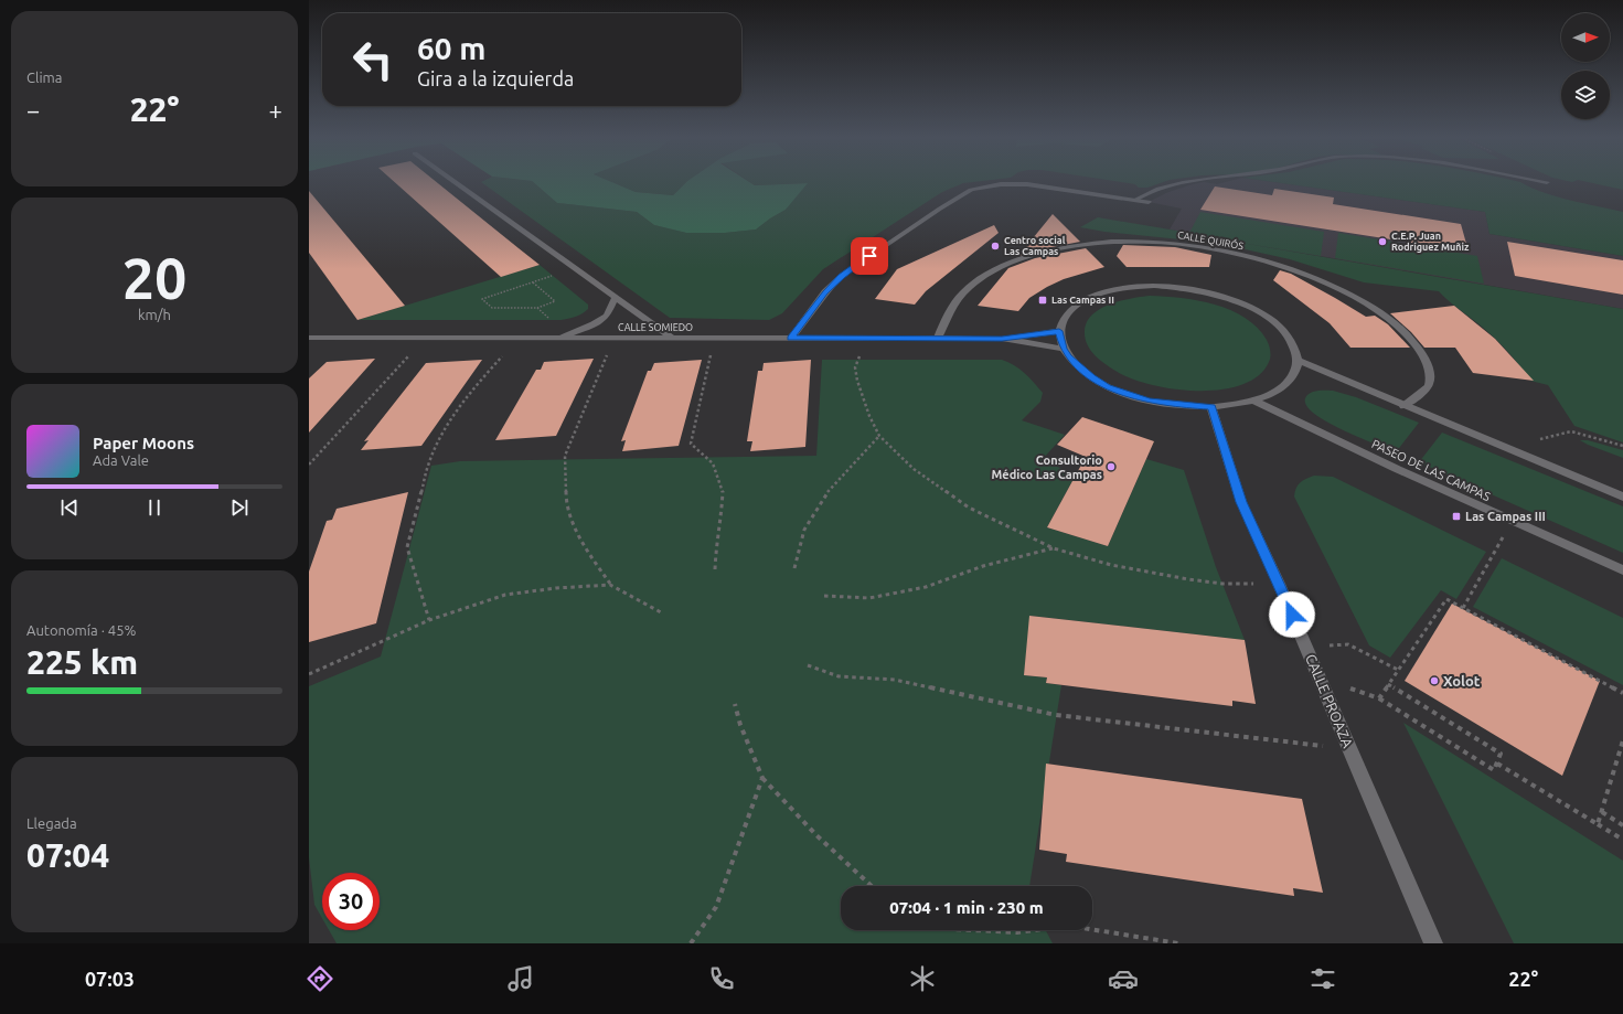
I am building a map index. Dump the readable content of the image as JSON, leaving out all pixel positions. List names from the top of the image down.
{
  "streets": {
    "street": [
      "CALLE QUIRÓS",
      "CALLE SOMIEDO",
      "PASEO DE LAS CAMPAS",
      "CALLE PROAZA"
    ]
  },
  "crossings": [
    ["CALLE QUIRÓS", "CALLE SOMIEDO"]
  ],
  "places": {
    "other": [
      "C.E.P. Juan Rodríguez Muñiz",
      "Centro social Las Campas",
      "Consultorio Médico Las Campas",
      "Xolot"
    ],
    "transit": ["Las Campas II", "Las Campas III"]
  },
  "north": "right",
  "page": {
    "tile": [
      "Clima",
      ["20", "km/h"],
      ["Autonomía · 45%", "225 km"],
      ["Llegada", "07:04"]
    ],
    "turn": ["60 m", "Gira a la izquierda"],
    "heat": ["−", "22°", "+"],
    "song": ["Paper Moons", "Ada Vale"],
    "limit": "30",
    "trip": "07:04 · 1 min · 230 m",
    "tabs": ["07:03", "22°"]
  }
}
